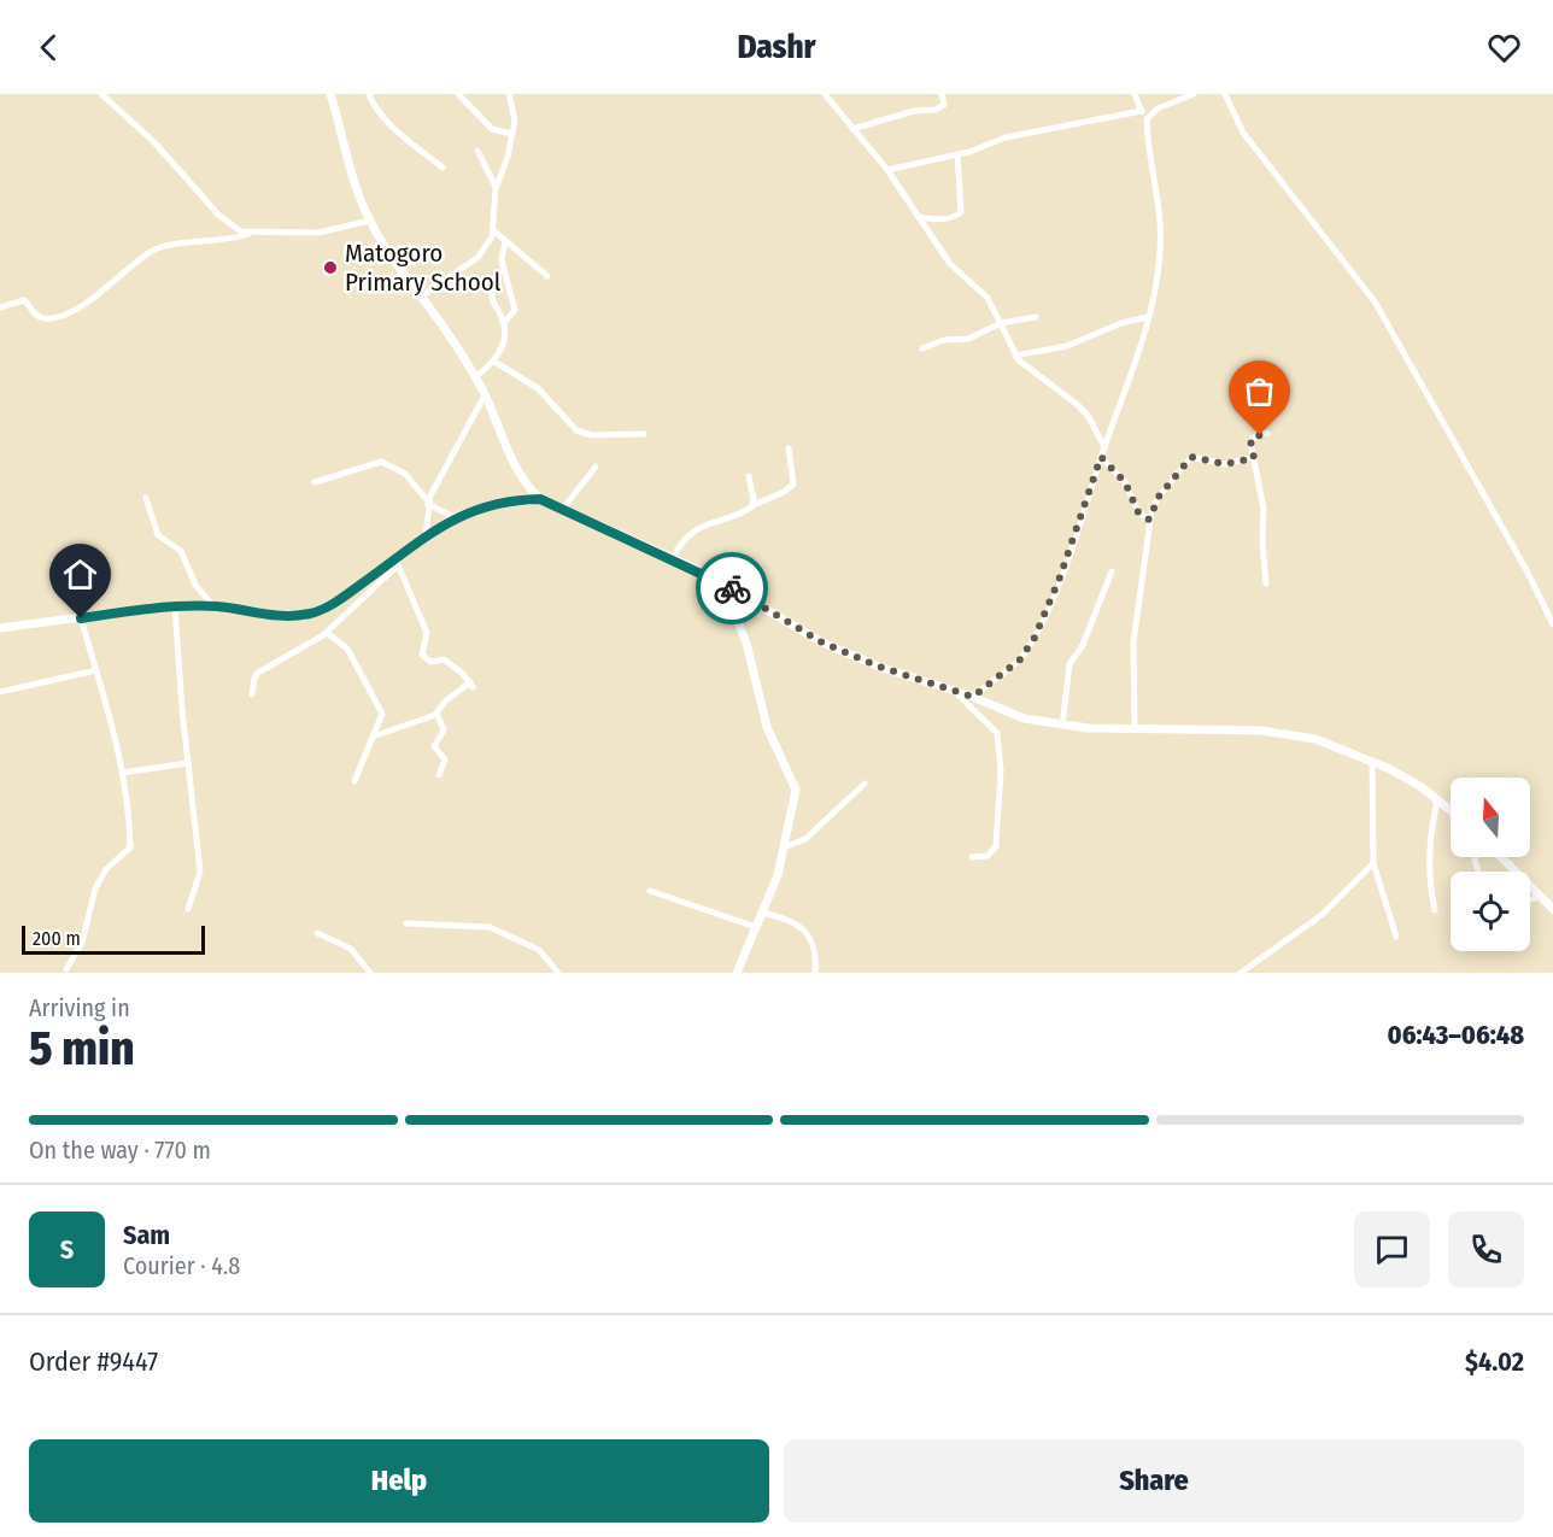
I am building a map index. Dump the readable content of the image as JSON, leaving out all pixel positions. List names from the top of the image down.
{
  "places": ["Matogoro Primary School"],
  "scale_bar": "200 m",
  "north": "top",
  "page": {
    "header": "Dashr",
    "scale": "200 m",
    "heading": ["5 min", "Arriving in", "06:43–06:48"],
    "panel": [
      "Sam",
      "Courier · 4.8",
      "Order #9447",
      "$4.02"
    ],
    "bar": "On the way · 770 m",
    "round": "S",
    "buttons": ["Help", "Share"]
  }
}
